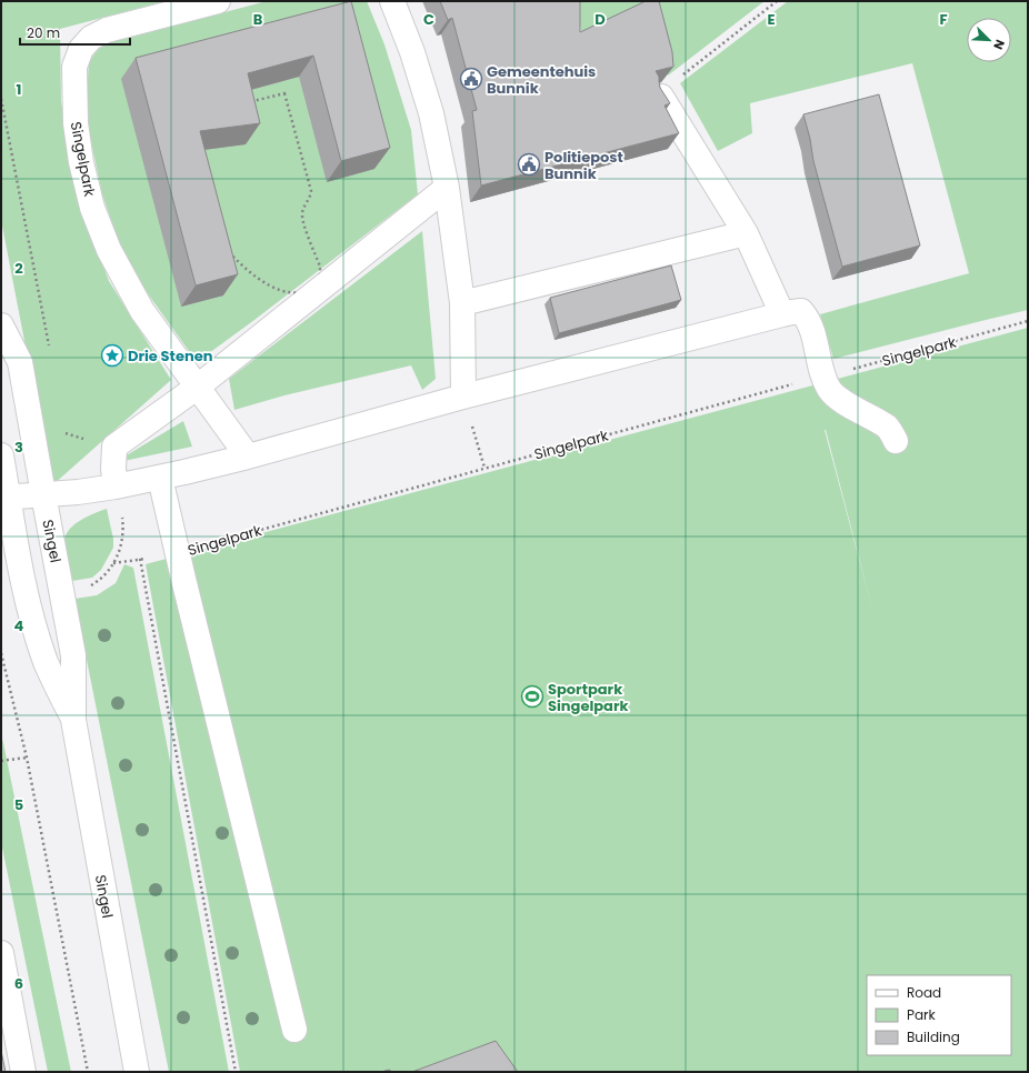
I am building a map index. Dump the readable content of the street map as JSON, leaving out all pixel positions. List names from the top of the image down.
{
  "streets": {
    "street": ["Singelpark", "Singel"]
  },
  "places": {
    "public building": ["Gemeentehuis Bunnik", "Politiepost Bunnik"],
    "place": ["Drie Stenen"],
    "sports": ["Sportpark Singelpark"]
  },
  "legend": ["Road", "Park", "Building"],
  "scale_bar": "20 m",
  "north": "bottom right",
  "grid": {
    "columns": [
      "B",
      "C",
      "D",
      "E",
      "F"
    ],
    "rows": [
      "1",
      "2",
      "3",
      "4",
      "5",
      "6"
    ]
  }
}
